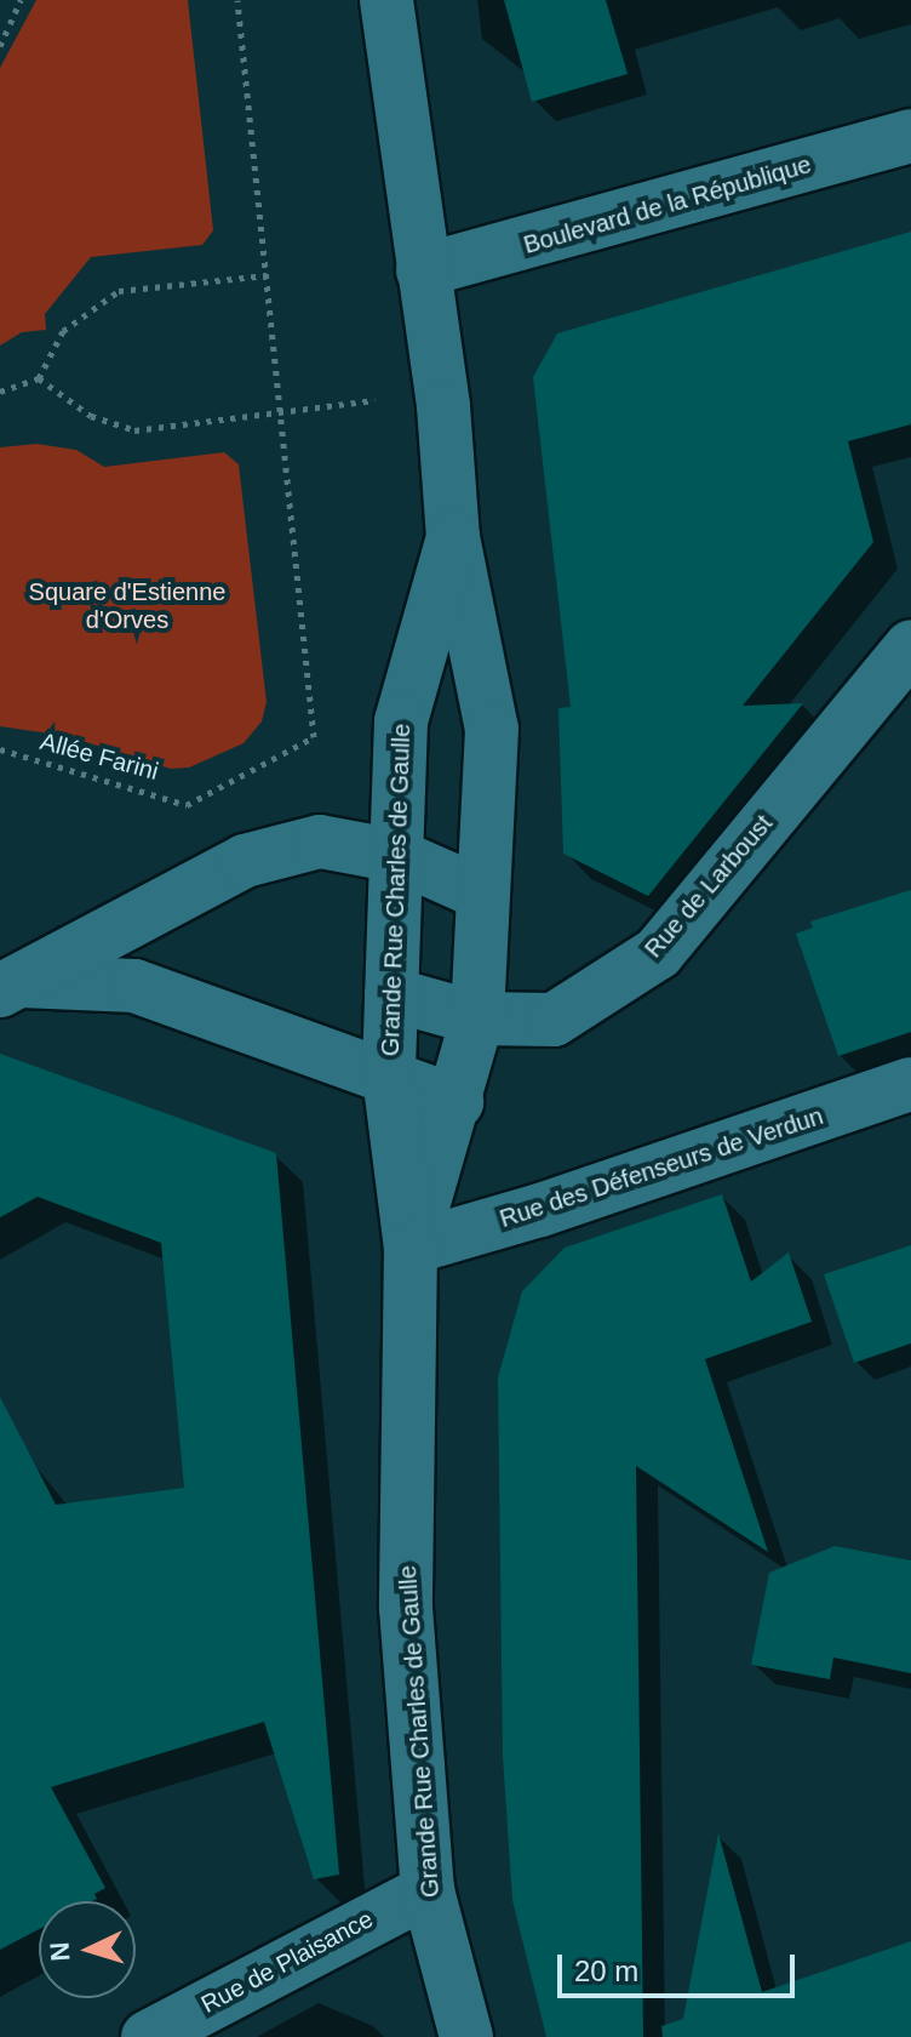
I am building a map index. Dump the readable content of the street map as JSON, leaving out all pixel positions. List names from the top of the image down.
{
  "streets": {
    "street": [
      "Boulevard de la République",
      "Rue de Larboust",
      "Grande Rue Charles de Gaulle",
      "Rue des Défenseurs de Verdun",
      "Rue de Plaisance"
    ],
    "path": ["Allée Farini"]
  },
  "crossings": [
    ["Boulevard de la République", "Grande Rue Charles de Gaulle"],
    ["Rue de Larboust", "Grande Rue Charles de Gaulle"],
    ["Grande Rue Charles de Gaulle", "Rue des Défenseurs de Verdun"],
    ["Grande Rue Charles de Gaulle", "Rue de Plaisance"]
  ],
  "parks": ["Square d'Estienne d'Orves"],
  "scale_bar": "20 m",
  "north": "left"
}
